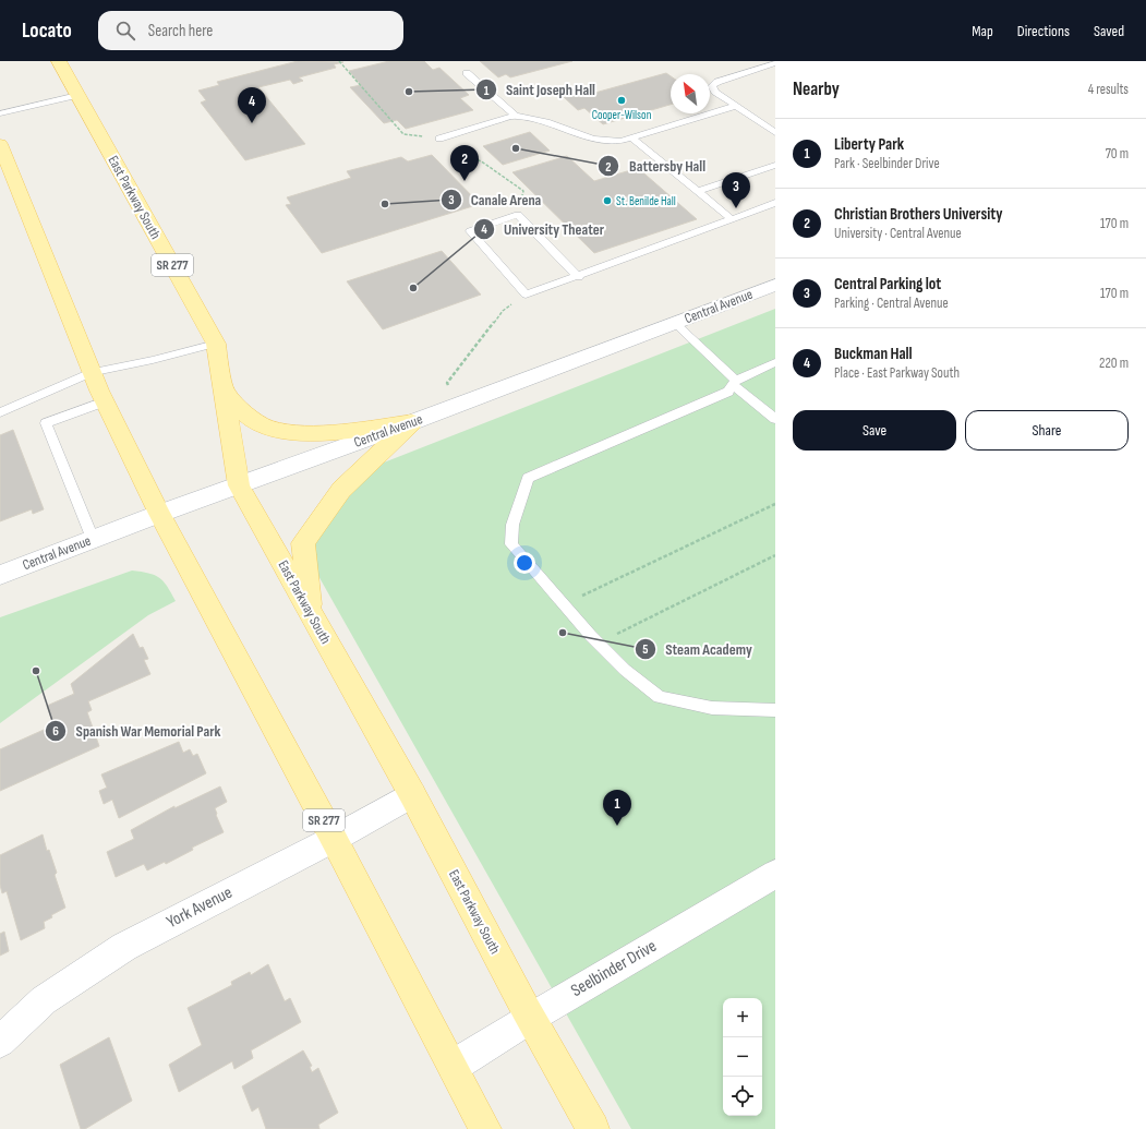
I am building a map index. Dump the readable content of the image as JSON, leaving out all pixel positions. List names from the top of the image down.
{
  "streets": {
    "main road": [
      "East Parkway South",
      "SR 277",
      "Central Avenue",
      "York Avenue",
      "Seelbinder Drive"
    ]
  },
  "crossings": [
    ["East Parkway South", "Central Avenue"],
    ["East Parkway South", "York Avenue"],
    ["East Parkway South", "Seelbinder Drive"],
    ["SR 277", "Central Avenue"],
    ["SR 277", "York Avenue"],
    ["SR 277", "Seelbinder Drive"]
  ],
  "places": [
    "Saint Joseph Hall",
    "Cooper-Wilson",
    "Battersby Hall",
    "St. Benilde Hall",
    "Canale Arena",
    "University Theater",
    "Steam Academy",
    "Spanish War Memorial Park"
  ],
  "north": "top left",
  "page": {
    "header": "Locato",
    "search": "Search here",
    "nav": ["Map", "Directions", "Saved"],
    "heading": ["Nearby", "4 results"],
    "pins": [
      "4",
      "2",
      "3",
      "1"
    ],
    "list": [
      {
        "mark": "1",
        "name": "Liberty Park",
        "note": "Park · Seelbinder Drive",
        "value": "70 m"
      },
      {
        "mark": "2",
        "name": "Christian Brothers University",
        "note": "University · Central Avenue",
        "value": "170 m"
      },
      {
        "mark": "3",
        "name": "Central Parking lot",
        "note": "Parking · Central Avenue",
        "value": "170 m"
      },
      {
        "mark": "4",
        "name": "Buckman Hall",
        "note": "Place · East Parkway South",
        "value": "220 m"
      }
    ],
    "buttons": ["Save", "Share"],
    "map_buttons": ["+", "−"]
  }
}
